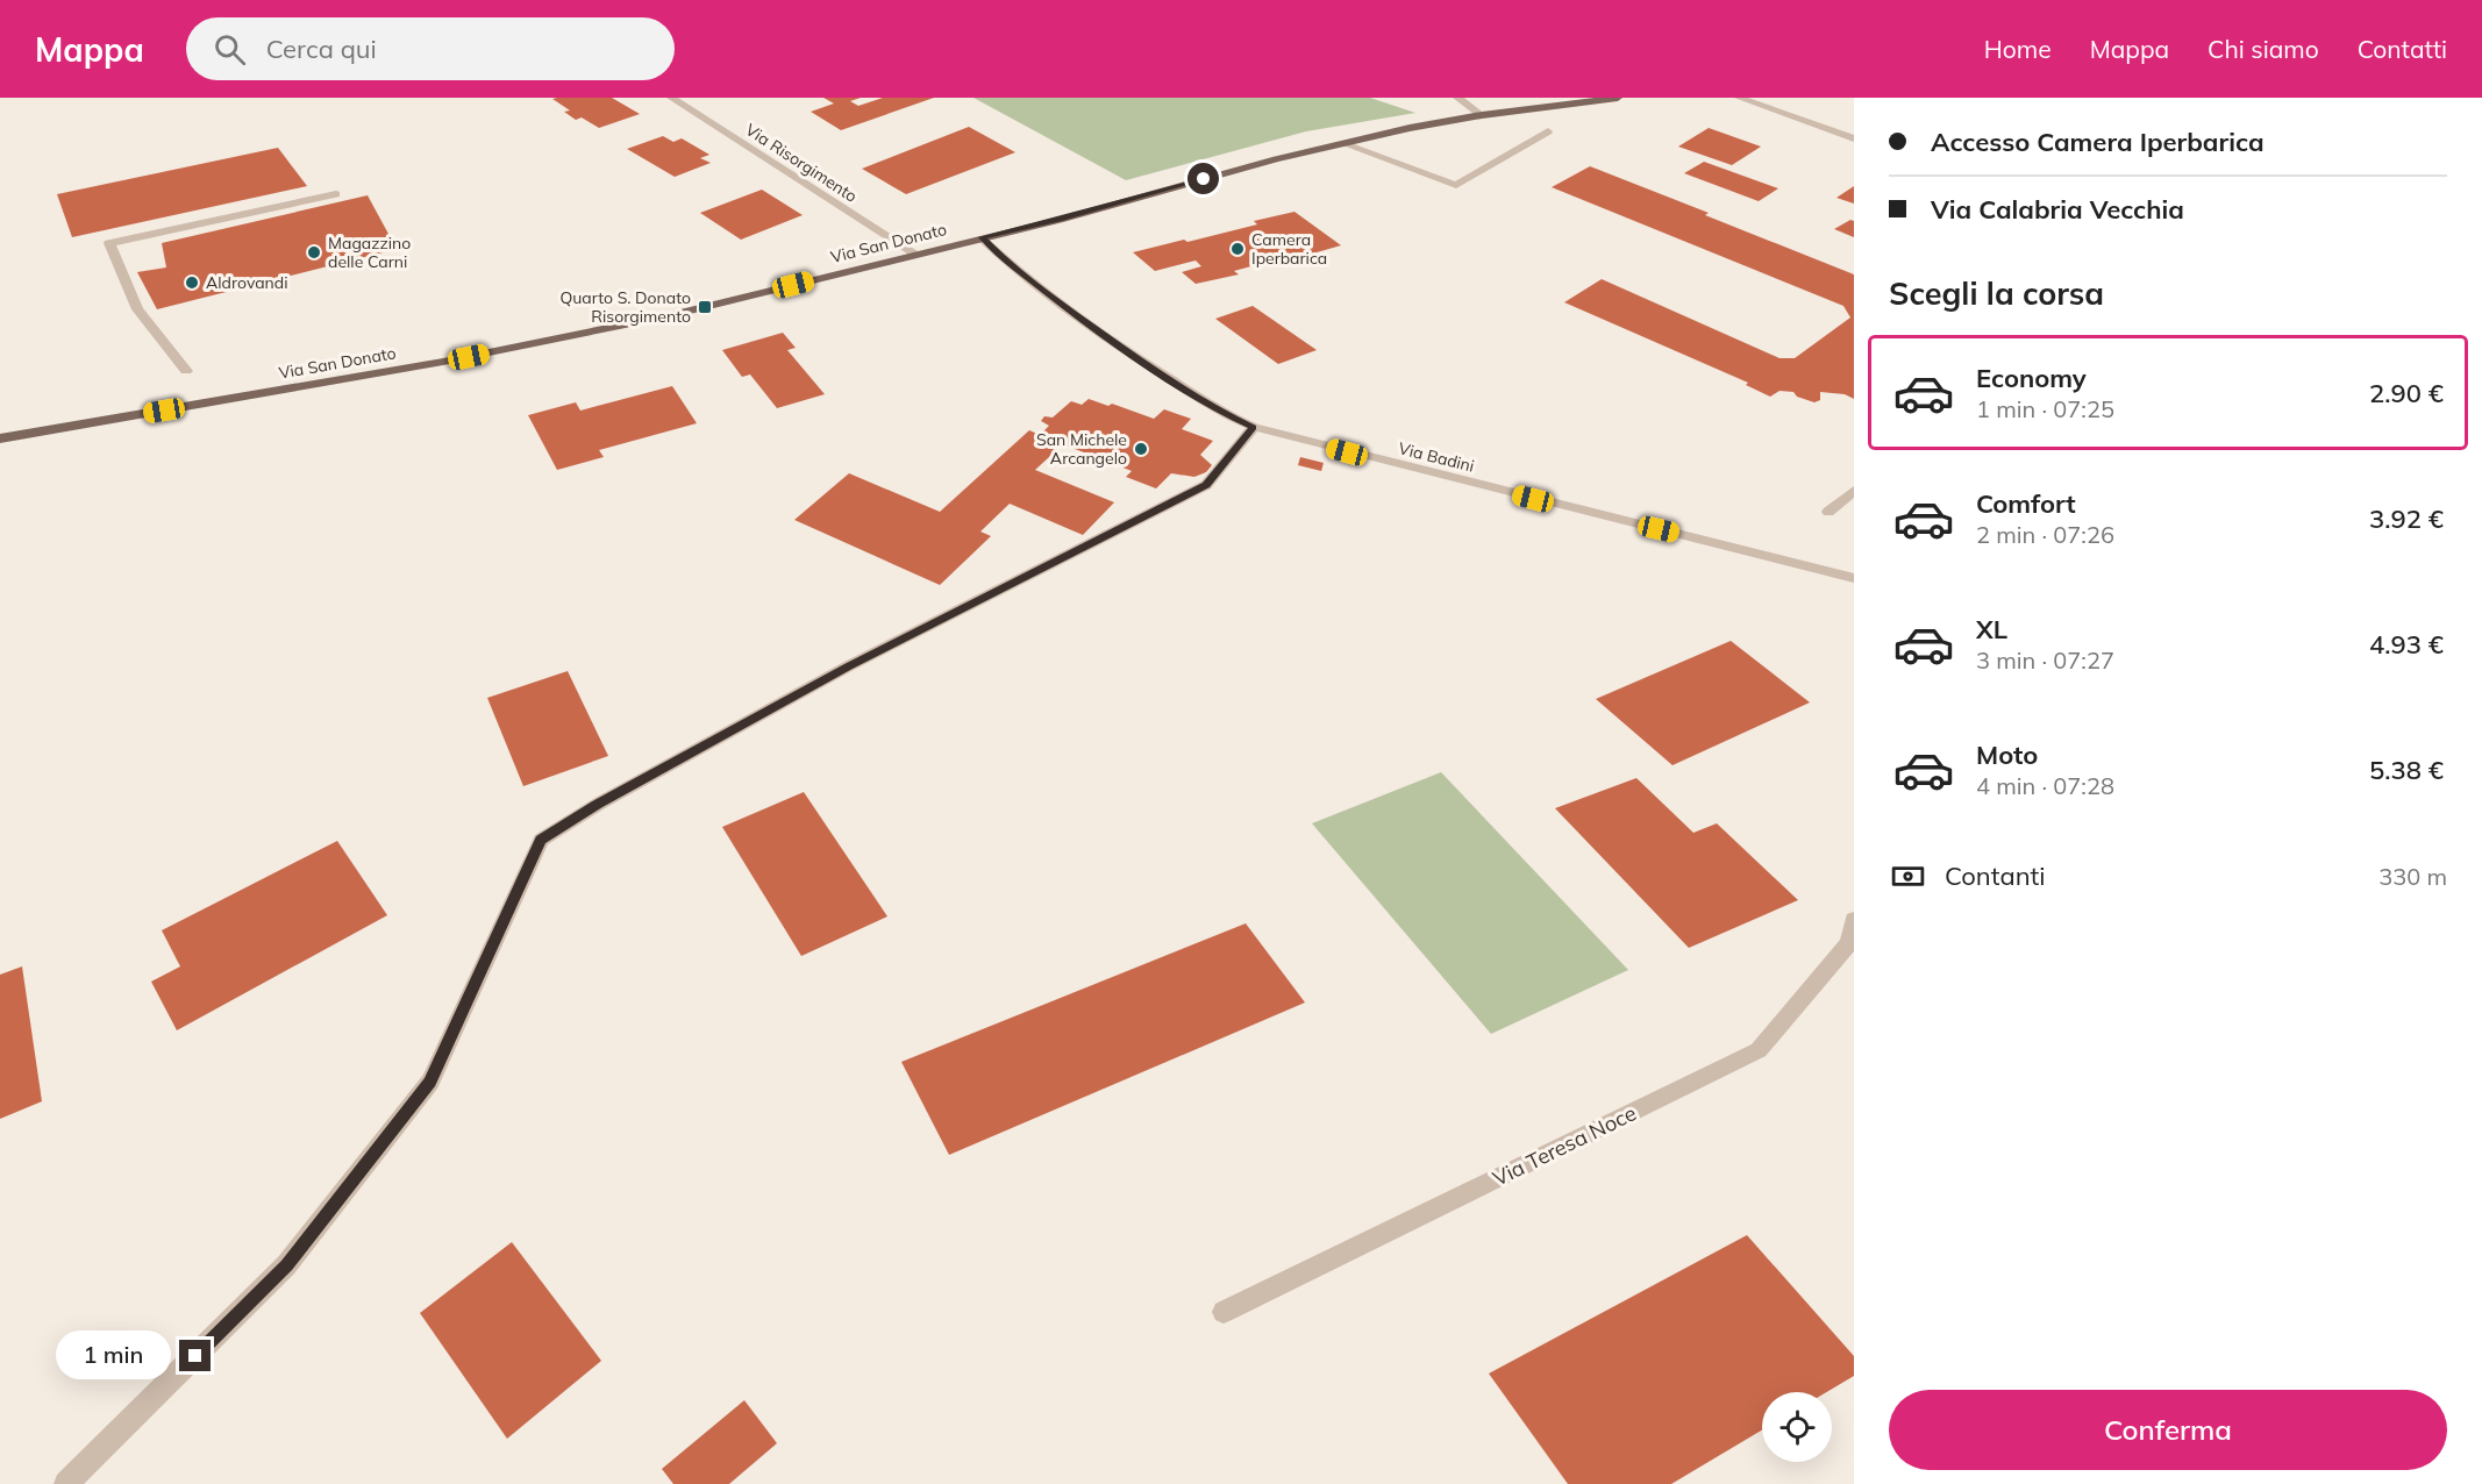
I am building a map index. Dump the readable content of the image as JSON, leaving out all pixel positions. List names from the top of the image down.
{
  "streets": {
    "main road": ["Via San Donato"],
    "street": ["Via Risorgimento", "Via Badini", "Via Teresa Noce"]
  },
  "crossings": [
    ["Via Risorgimento", "Via San Donato"],
    ["Via San Donato", "Via Badini"]
  ],
  "places": {
    "other": [
      "Camera Iperbarica",
      "Magazzino delle Carni",
      "Aldrovandi",
      "San Michele Arcangelo"
    ],
    "transit": ["Quarto S. Donato Risorgimento"]
  },
  "page": {
    "header": "Mappa",
    "search": "Cerca qui",
    "nav": [
      "Home",
      "Mappa",
      "Chi siamo",
      "Contatti"
    ],
    "banner": ["Accesso Camera Iperbarica", "Via Calabria Vecchia"],
    "heading": "Scegli la corsa",
    "list": [
      {
        "name": "Economy",
        "note": "1 min · 07:25",
        "value": "2.90 €"
      },
      {
        "name": "Comfort",
        "note": "2 min · 07:26",
        "value": "3.92 €"
      },
      {
        "name": "XL",
        "note": "3 min · 07:27",
        "value": "4.93 €"
      },
      {
        "name": "Moto",
        "note": "4 min · 07:28",
        "value": "5.38 €"
      }
    ],
    "pay": ["Contanti", "330 m"],
    "bubble": "1 min",
    "buttons": "Conferma"
  }
}
